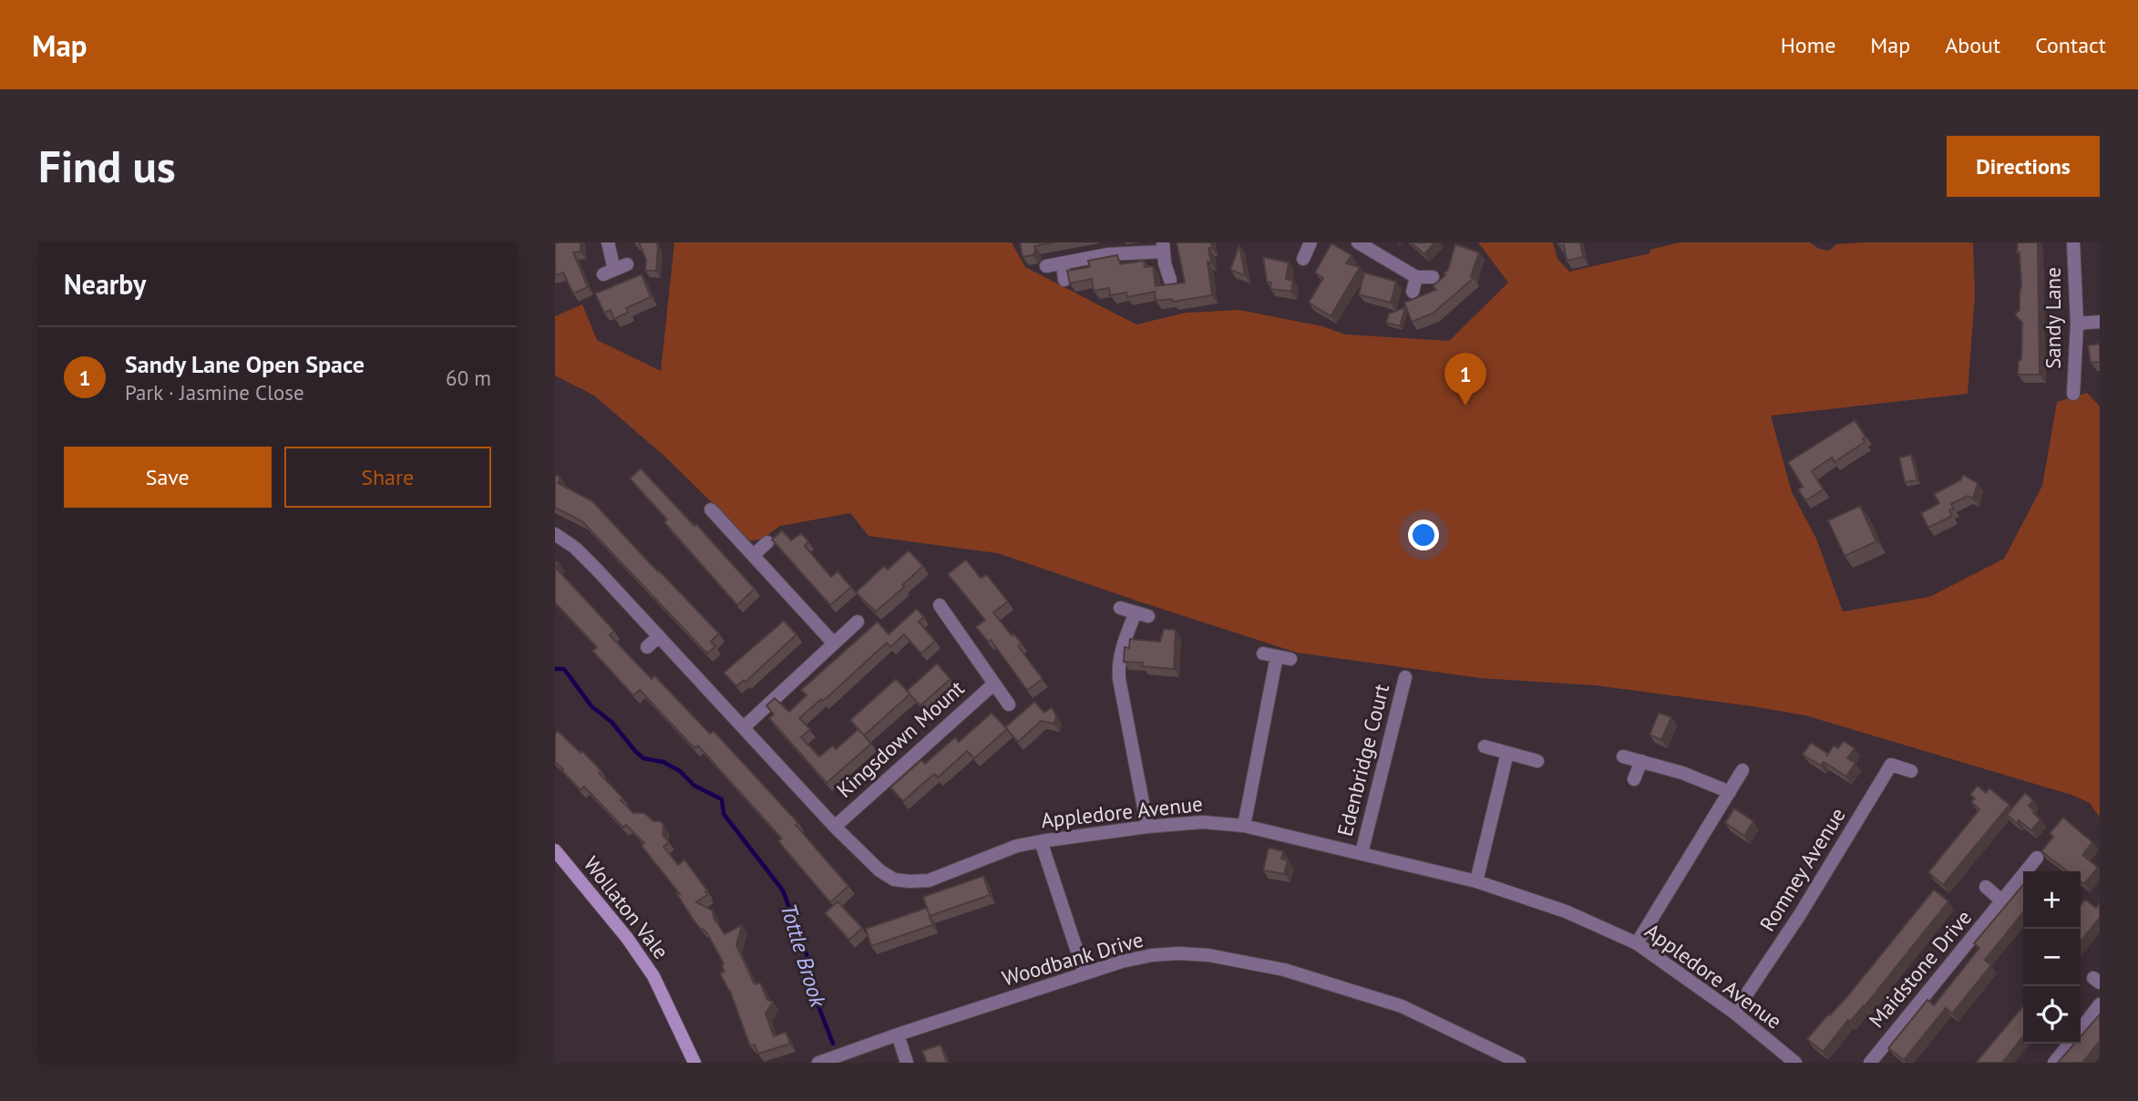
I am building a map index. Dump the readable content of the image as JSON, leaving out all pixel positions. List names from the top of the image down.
{
  "streets": {
    "street": [
      "Sandy Lane",
      "Kingsdown Mount",
      "Edenbridge Court",
      "Appledore Avenue",
      "Romney Avenue",
      "Wollaton Vale",
      "Woodbank Drive",
      "Maidstone Drive"
    ]
  },
  "crossings": [
    ["Kingsdown Mount", "Appledore Avenue"],
    ["Edenbridge Court", "Appledore Avenue"],
    ["Appledore Avenue", "Romney Avenue"]
  ],
  "water": ["Tottle Brook"],
  "page": {
    "header": "Map",
    "nav": [
      "Home",
      "Map",
      "About",
      "Contact"
    ],
    "buttons": [
      "Directions",
      ["Save", "Share"]
    ],
    "title": "Find us",
    "heading": "Nearby",
    "list": [
      {
        "mark": "1",
        "name": "Sandy Lane Open Space",
        "note": "Park · Jasmine Close",
        "value": "60 m"
      }
    ],
    "pins": "1",
    "map_buttons": ["+", "−"]
  }
}
